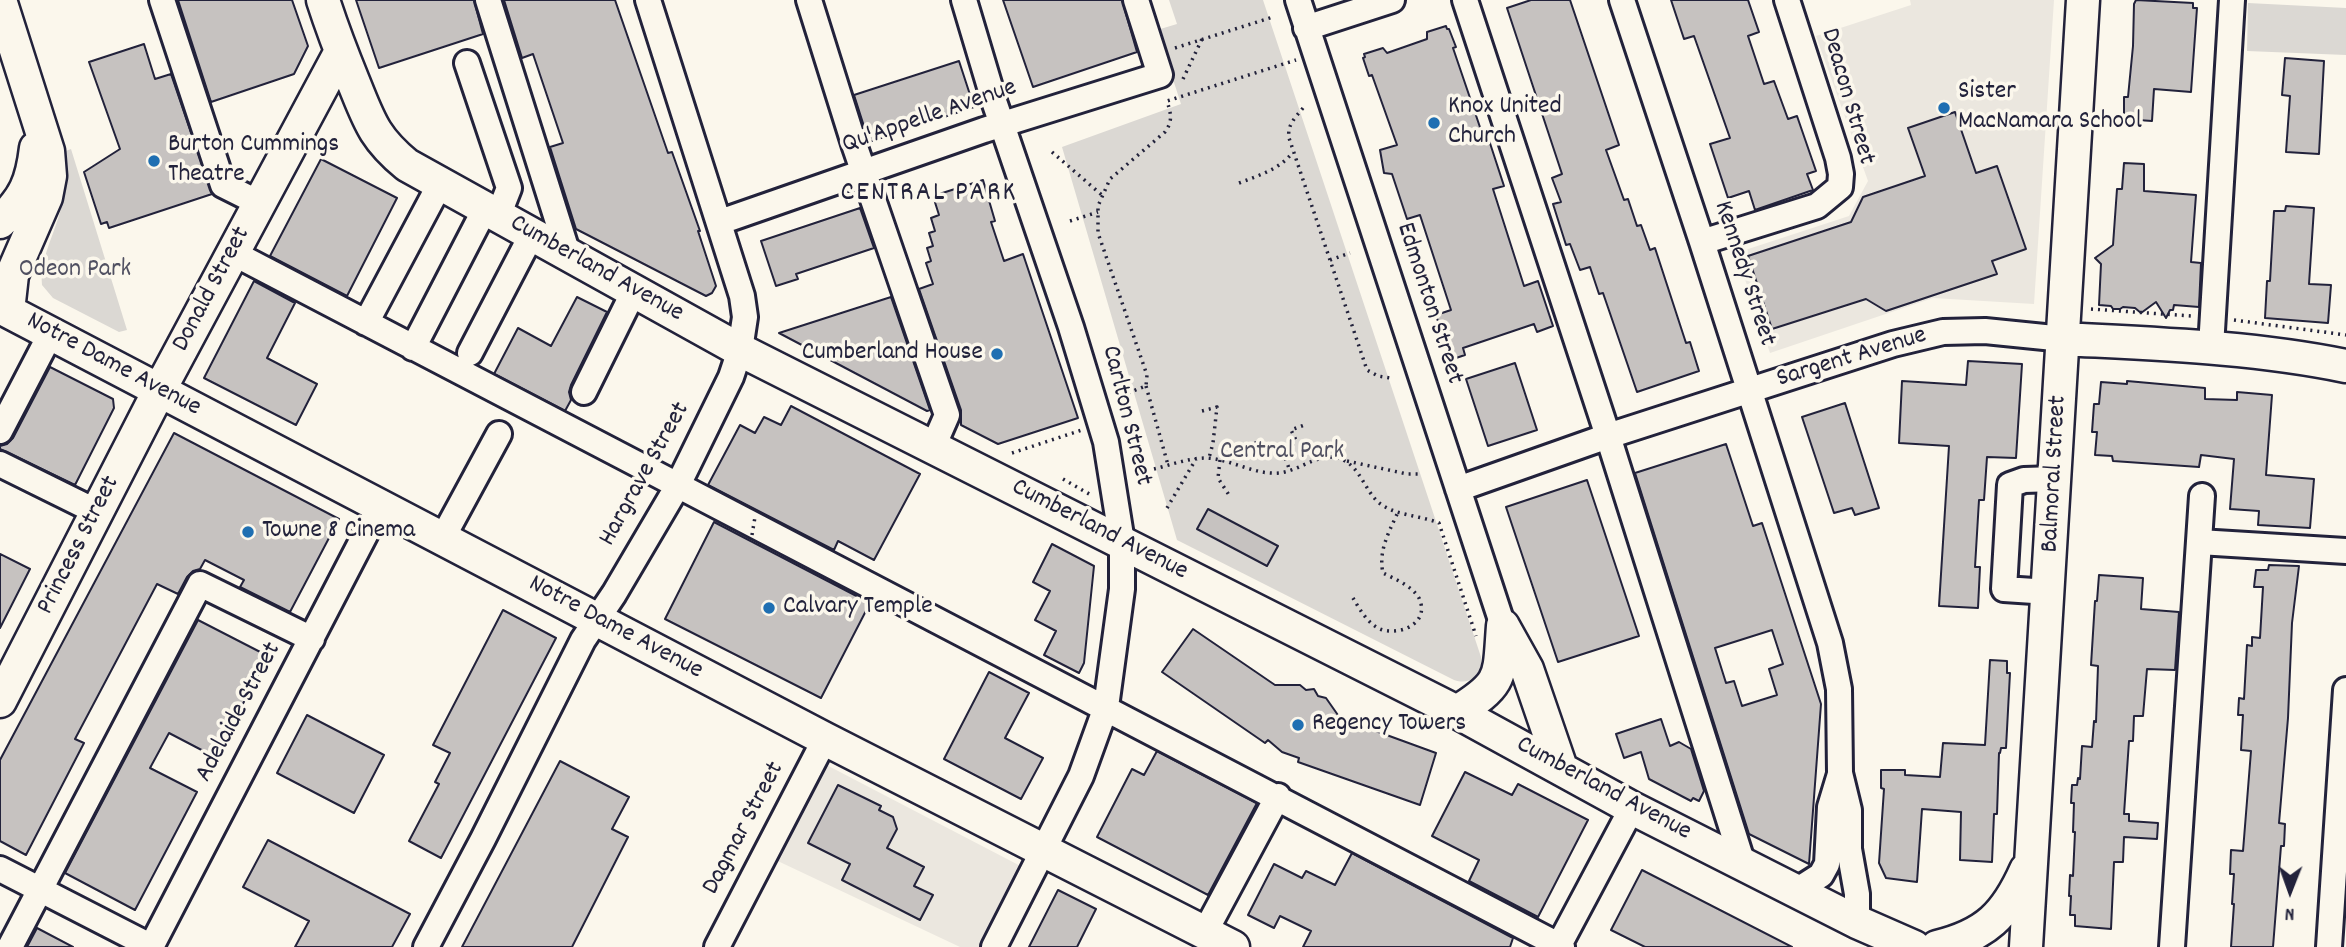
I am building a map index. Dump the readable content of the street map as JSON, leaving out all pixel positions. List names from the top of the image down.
{
  "streets": {
    "main road": [
      "Cumberland Avenue",
      "Donald Street",
      "Sargent Avenue",
      "Notre Dame Avenue",
      "Balmoral Street",
      "Princess Street"
    ],
    "street": [
      "Deacon Street",
      "Qu'Appelle Avenue",
      "Kennedy Street",
      "Edmonton Street",
      "Carlton Street",
      "Hargrave Street",
      "Adelaide Street",
      "Dagmar Street"
    ]
  },
  "crossings": [
    ["Deacon Street", "Kennedy Street"],
    ["Qu'Appelle Avenue", "Carlton Street"],
    ["Qu'Appelle Avenue", "Hargrave Street"],
    ["Cumberland Avenue", "Kennedy Street"],
    ["Cumberland Avenue", "Donald Street"],
    ["Cumberland Avenue", "Carlton Street"],
    ["Cumberland Avenue", "Hargrave Street"],
    ["Kennedy Street", "Sargent Avenue"],
    ["Donald Street", "Notre Dame Avenue"],
    ["Donald Street", "Princess Street"],
    ["Edmonton Street", "Sargent Avenue"],
    ["Sargent Avenue", "Balmoral Street"],
    ["Notre Dame Avenue", "Carlton Street"],
    ["Notre Dame Avenue", "Hargrave Street"],
    ["Notre Dame Avenue", "Princess Street"],
    ["Notre Dame Avenue", "Adelaide Street"],
    ["Notre Dame Avenue", "Dagmar Street"]
  ],
  "districts": ["CENTRAL PARK"],
  "parks": ["Odeon Park", "Central Park"],
  "places": [
    "Sister MacNamara School",
    "Knox United Church",
    "Burton Cummings Theatre",
    "Cumberland House",
    "Towne 8 Cinema",
    "Calvary Temple",
    "Regency Towers"
  ],
  "north": "bottom"
}
